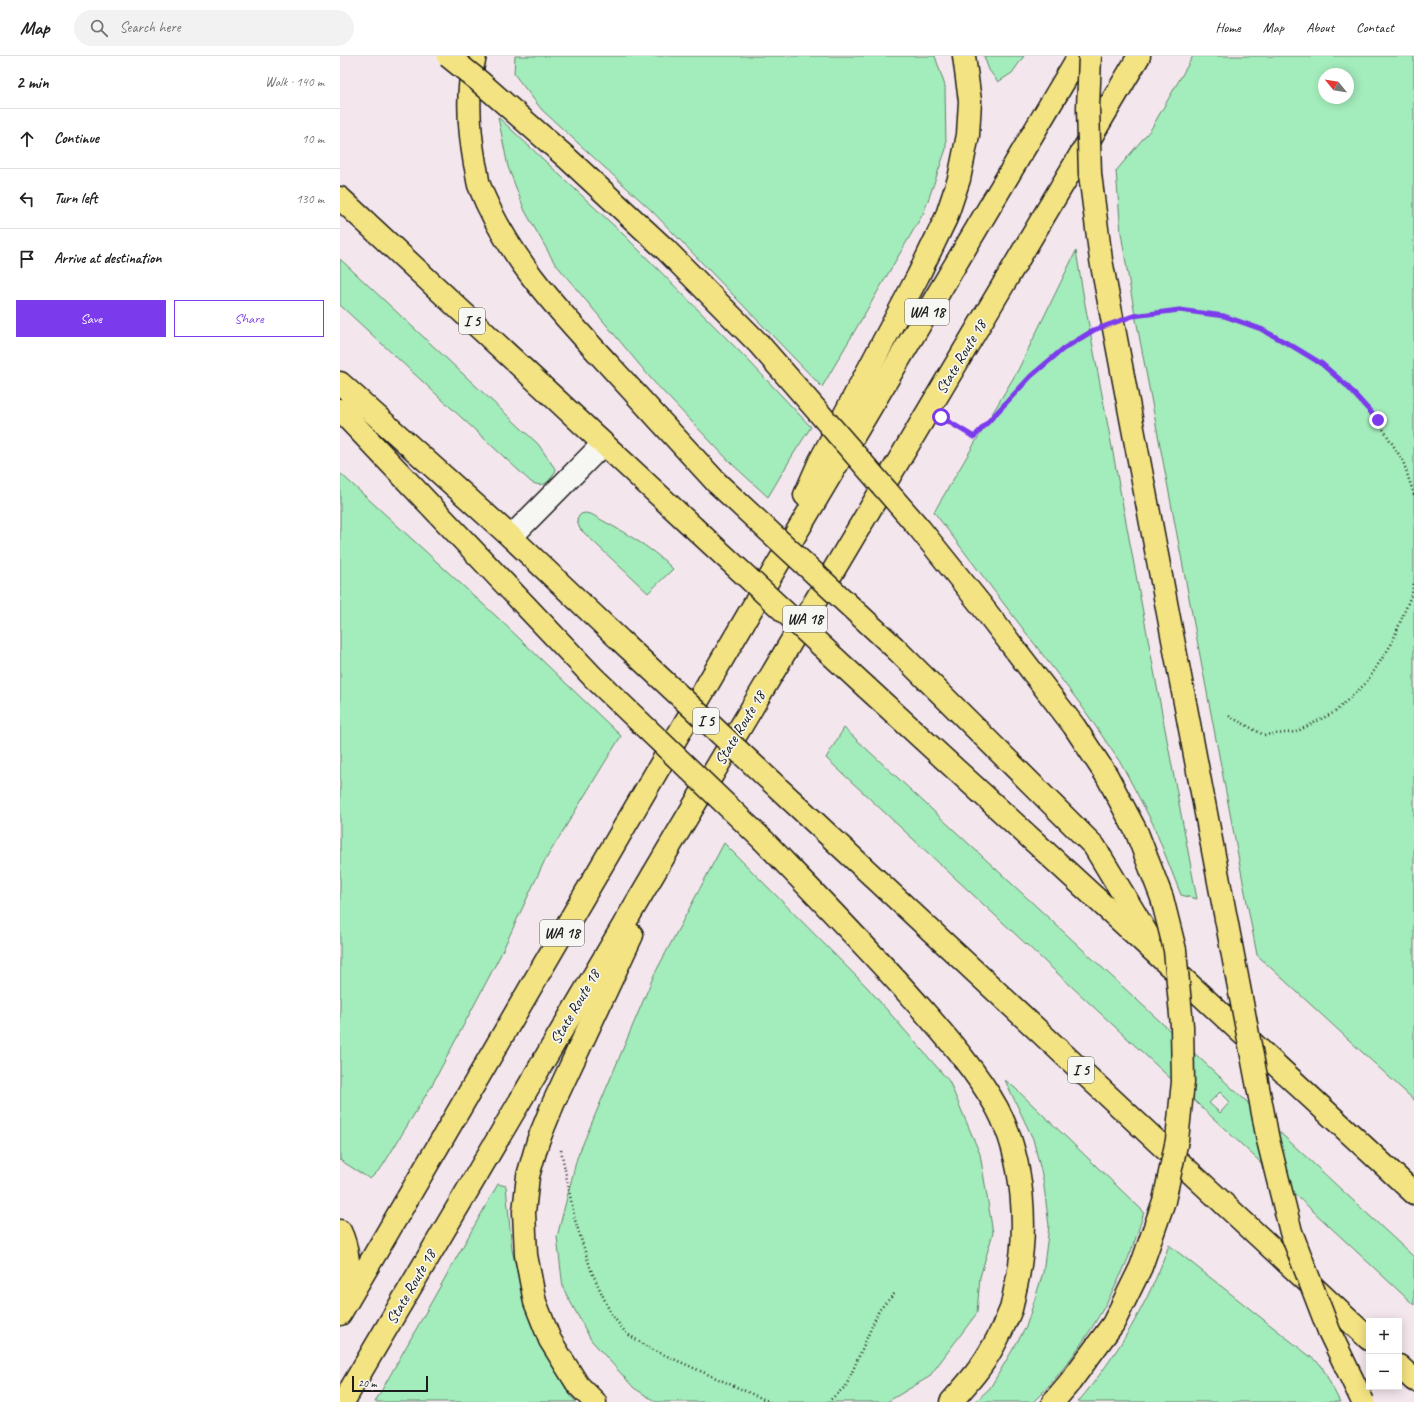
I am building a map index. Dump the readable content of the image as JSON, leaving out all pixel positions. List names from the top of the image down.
{
  "streets": {
    "highway": ["WA 18", "I 5", "State Route 18"]
  },
  "scale_bar": "20 m",
  "north": "top left",
  "page": {
    "header": "Map",
    "search": "Search here",
    "nav": [
      "Home",
      "Map",
      "About",
      "Contact"
    ],
    "heading": ["2 min", "Walk · 140 m"],
    "list": [
      ["Continue", "10 m"],
      ["Turn left", "130 m"],
      "Arrive at destination"
    ],
    "buttons": ["Save", "Share"],
    "map_buttons": ["+", "−"],
    "scale": "20 m"
  }
}
